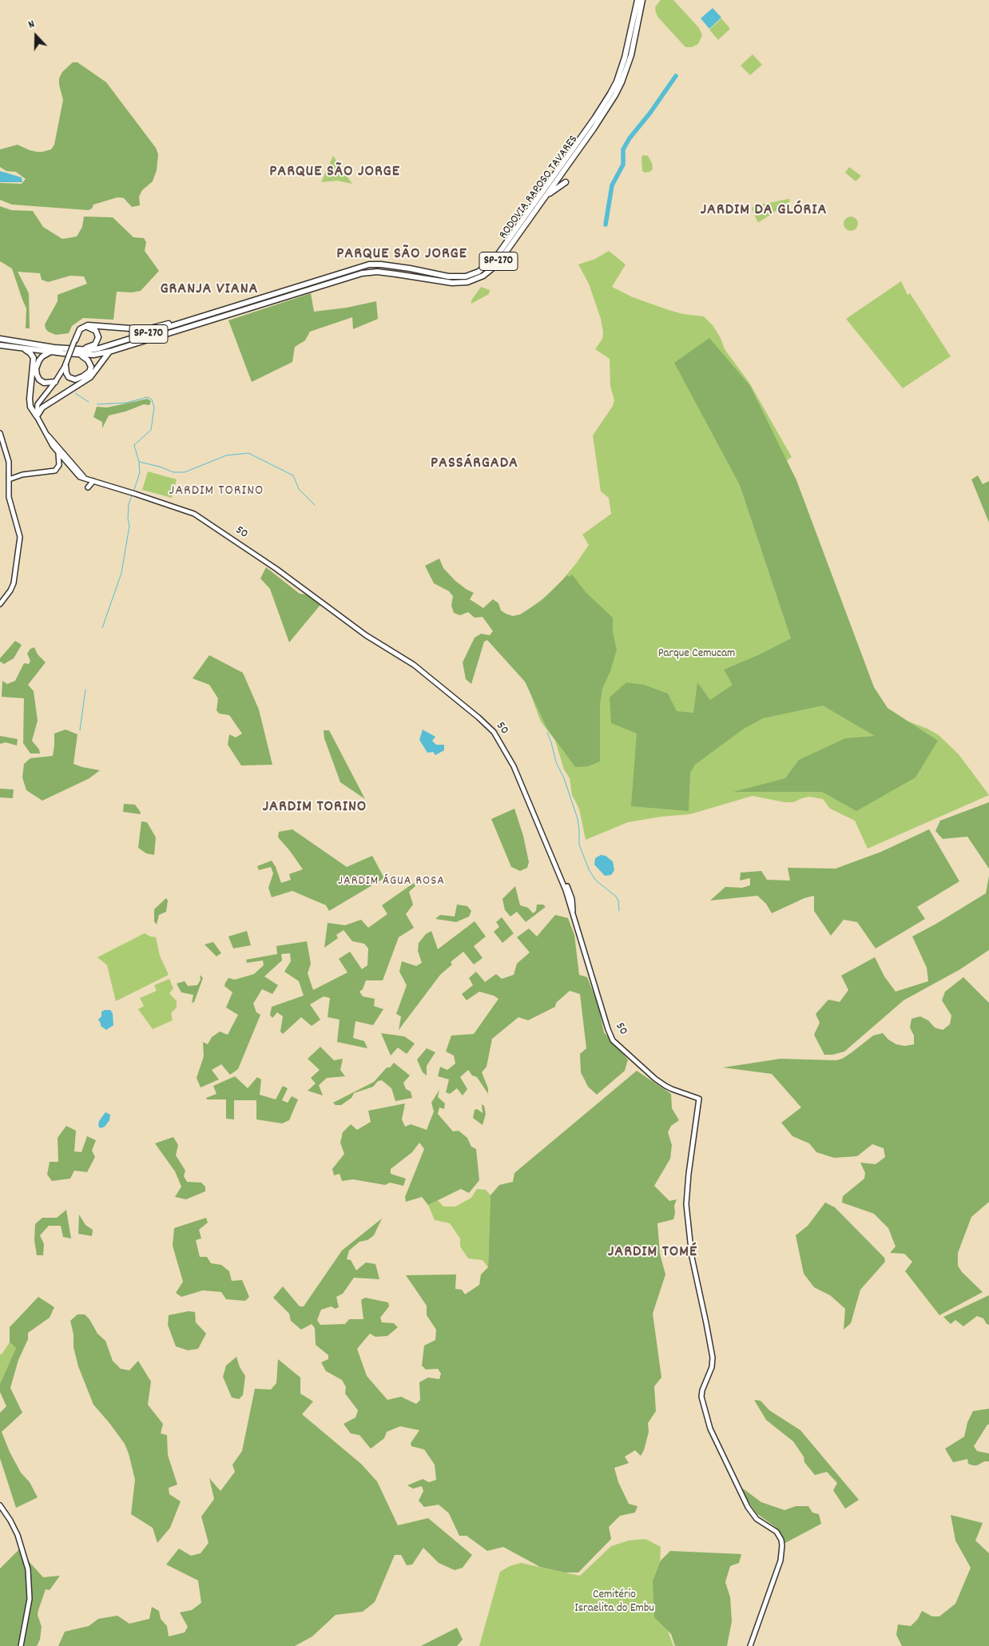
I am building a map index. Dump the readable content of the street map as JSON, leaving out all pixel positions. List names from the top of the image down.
{
  "streets": {
    "highway": ["RODOVIA RAPOSO TAVARES", "SP-270"],
    "main road": ["50"]
  },
  "districts": [
    "PARQUE SÃO JORGE",
    "JARDIM DA GLÓRIA",
    "PARQUE SÃO JORGE",
    "GRANJA VIANA",
    "PASSÁRGADA",
    "JARDIM TORINO",
    "JARDIM TORINO",
    "JARDIM ÁGUA ROSA",
    "JARDIM TOMÉ"
  ],
  "parks": ["Parque Cemucam", "Cemitério Israelita do Embu"],
  "north": "top"
}
